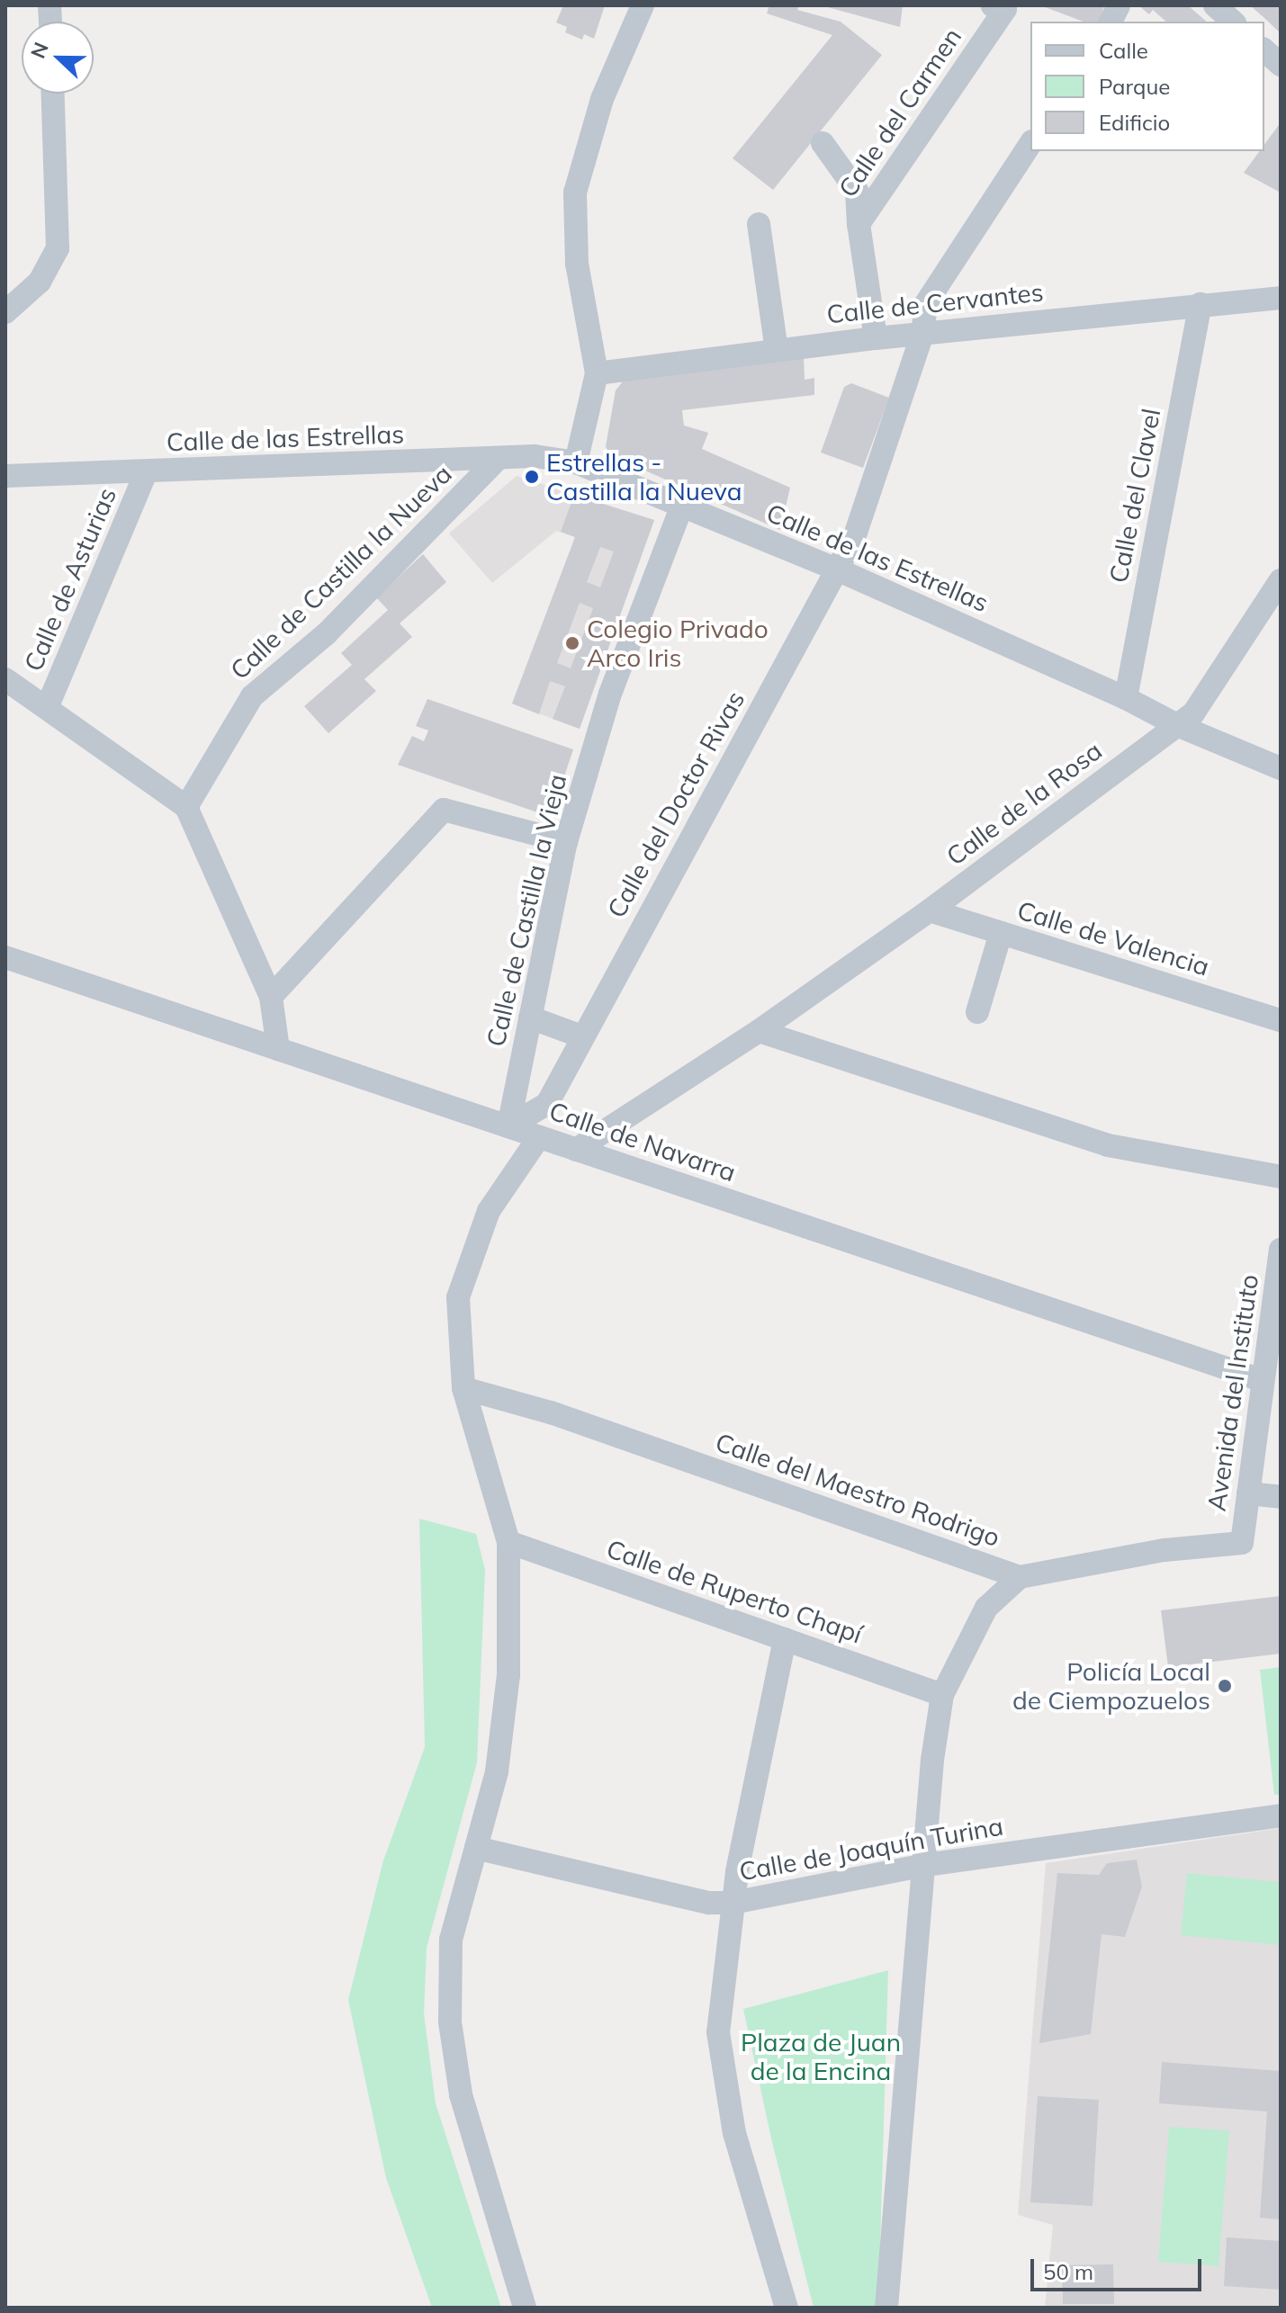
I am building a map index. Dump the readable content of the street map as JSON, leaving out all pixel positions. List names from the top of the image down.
{
  "streets": {
    "street": [
      "Calle del Carmen",
      "Calle de Cervantes",
      "Calle de las Estrellas",
      "Calle del Clavel",
      "Calle de Castilla la Nueva",
      "Calle de Asturias",
      "Calle de la Rosa",
      "Calle del Doctor Rivas",
      "Calle de Castilla la Vieja",
      "Calle de Valencia",
      "Calle de Navarra",
      "Avenida del Instituto",
      "Calle del Maestro Rodrigo",
      "Calle de Ruperto Chapí",
      "Calle de Joaquín Turina"
    ]
  },
  "crossings": [
    ["Calle del Carmen", "Calle de Cervantes"],
    ["Calle de Cervantes", "Calle del Clavel"],
    ["Calle de Cervantes", "Calle del Doctor Rivas"],
    ["Calle de las Estrellas", "Calle del Clavel"],
    ["Calle de las Estrellas", "Calle de Castilla la Nueva"],
    ["Calle de las Estrellas", "Calle de Asturias"],
    ["Calle de las Estrellas", "Calle de la Rosa"],
    ["Calle de las Estrellas", "Calle del Doctor Rivas"],
    ["Calle de las Estrellas", "Calle de Castilla la Vieja"],
    ["Calle de la Rosa", "Calle de Valencia"],
    ["Calle de la Rosa", "Calle de Navarra"],
    ["Calle del Doctor Rivas", "Calle de Castilla la Vieja"],
    ["Calle del Doctor Rivas", "Calle de Navarra"],
    ["Calle de Castilla la Vieja", "Calle de Navarra"],
    ["Calle de Navarra", "Avenida del Instituto"],
    ["Avenida del Instituto", "Calle del Maestro Rodrigo"]
  ],
  "parks": ["Plaza de Juan de la Encina"],
  "places": ["Estrellas - Castilla la Nueva", "Colegio Privado Arco Iris", "Policía Local de Ciempozuelos"],
  "legend": ["Calle", "Parque", "Edificio"],
  "scale_bar": "50 m",
  "north": "left"
}
